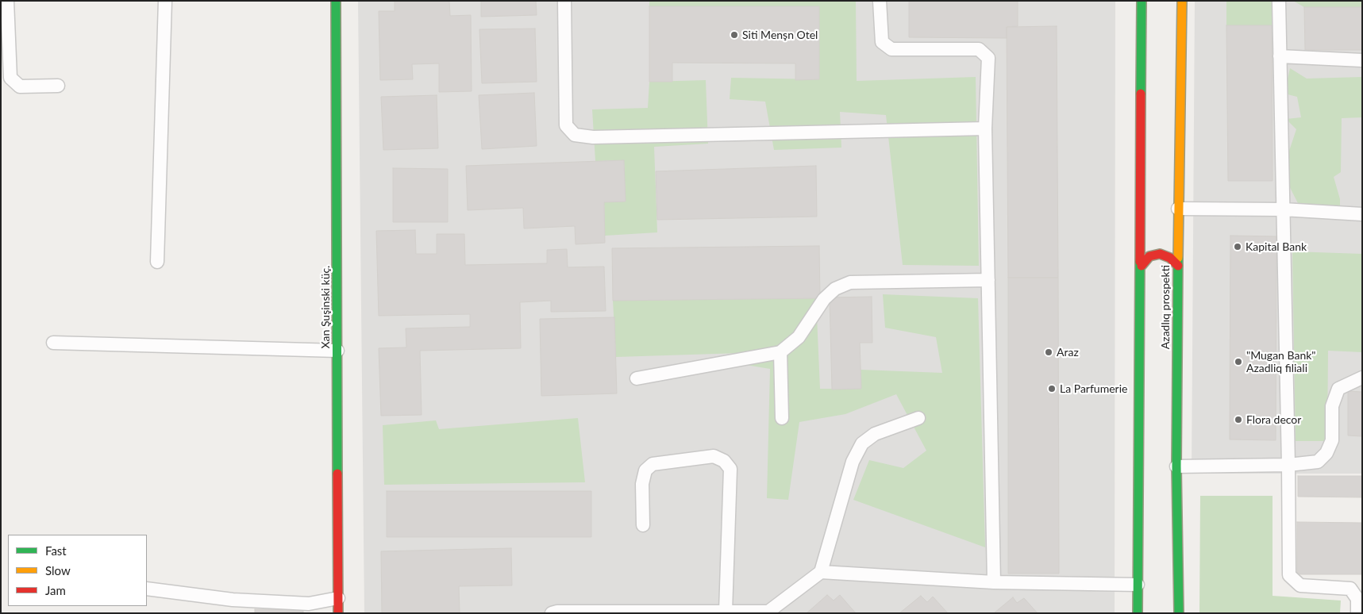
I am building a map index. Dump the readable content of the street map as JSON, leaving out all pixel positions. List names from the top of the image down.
{
  "streets": {
    "main road": ["Xan Şuşinski küç.", "Azadlıq prospekti"]
  },
  "places": [
    "Siti Menşn Otel",
    "Kapital Bank",
    "Araz",
    "\"Mugan Bank\" Azadliq filiali",
    "La Parfumerie",
    "Flora decor"
  ],
  "legend": ["Fast", "Slow", "Jam"]
}
